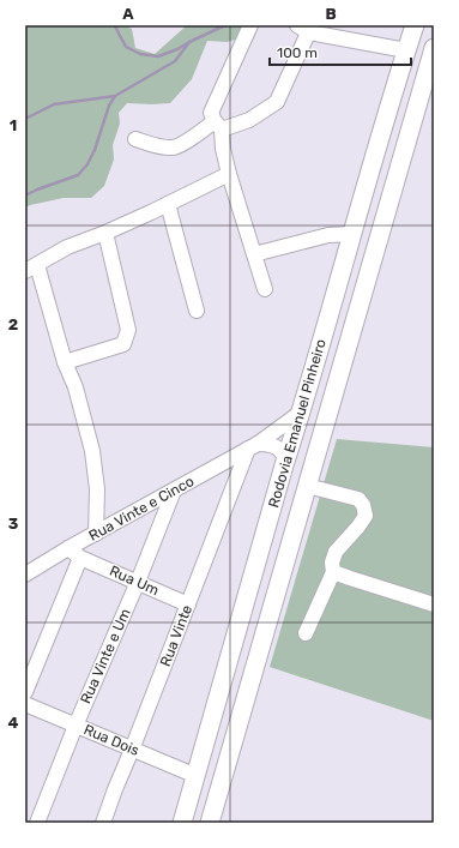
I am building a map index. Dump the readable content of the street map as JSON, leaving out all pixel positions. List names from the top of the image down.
{
  "streets": {
    "main road": ["Rodovia Emanuel Pinheiro"],
    "street": [
      "Rua Vinte e Cinco",
      "Rua Um",
      "Rua Vinte",
      "Rua Vinte e Um",
      "Rua Dois"
    ]
  },
  "crossings": [
    ["Rodovia Emanuel Pinheiro", "Rua Vinte e Cinco"],
    ["Rodovia Emanuel Pinheiro", "Rua Dois"],
    ["Rua Vinte e Cinco", "Rua Um"],
    ["Rua Vinte e Cinco", "Rua Vinte"],
    ["Rua Vinte e Cinco", "Rua Vinte e Um"],
    ["Rua Um", "Rua Vinte"],
    ["Rua Um", "Rua Vinte e Um"],
    ["Rua Vinte", "Rua Dois"],
    ["Rua Vinte e Um", "Rua Dois"]
  ],
  "scale_bar": "100 m",
  "grid": {
    "columns": ["A", "B"],
    "rows": [
      "1",
      "2",
      "3",
      "4"
    ]
  }
}
